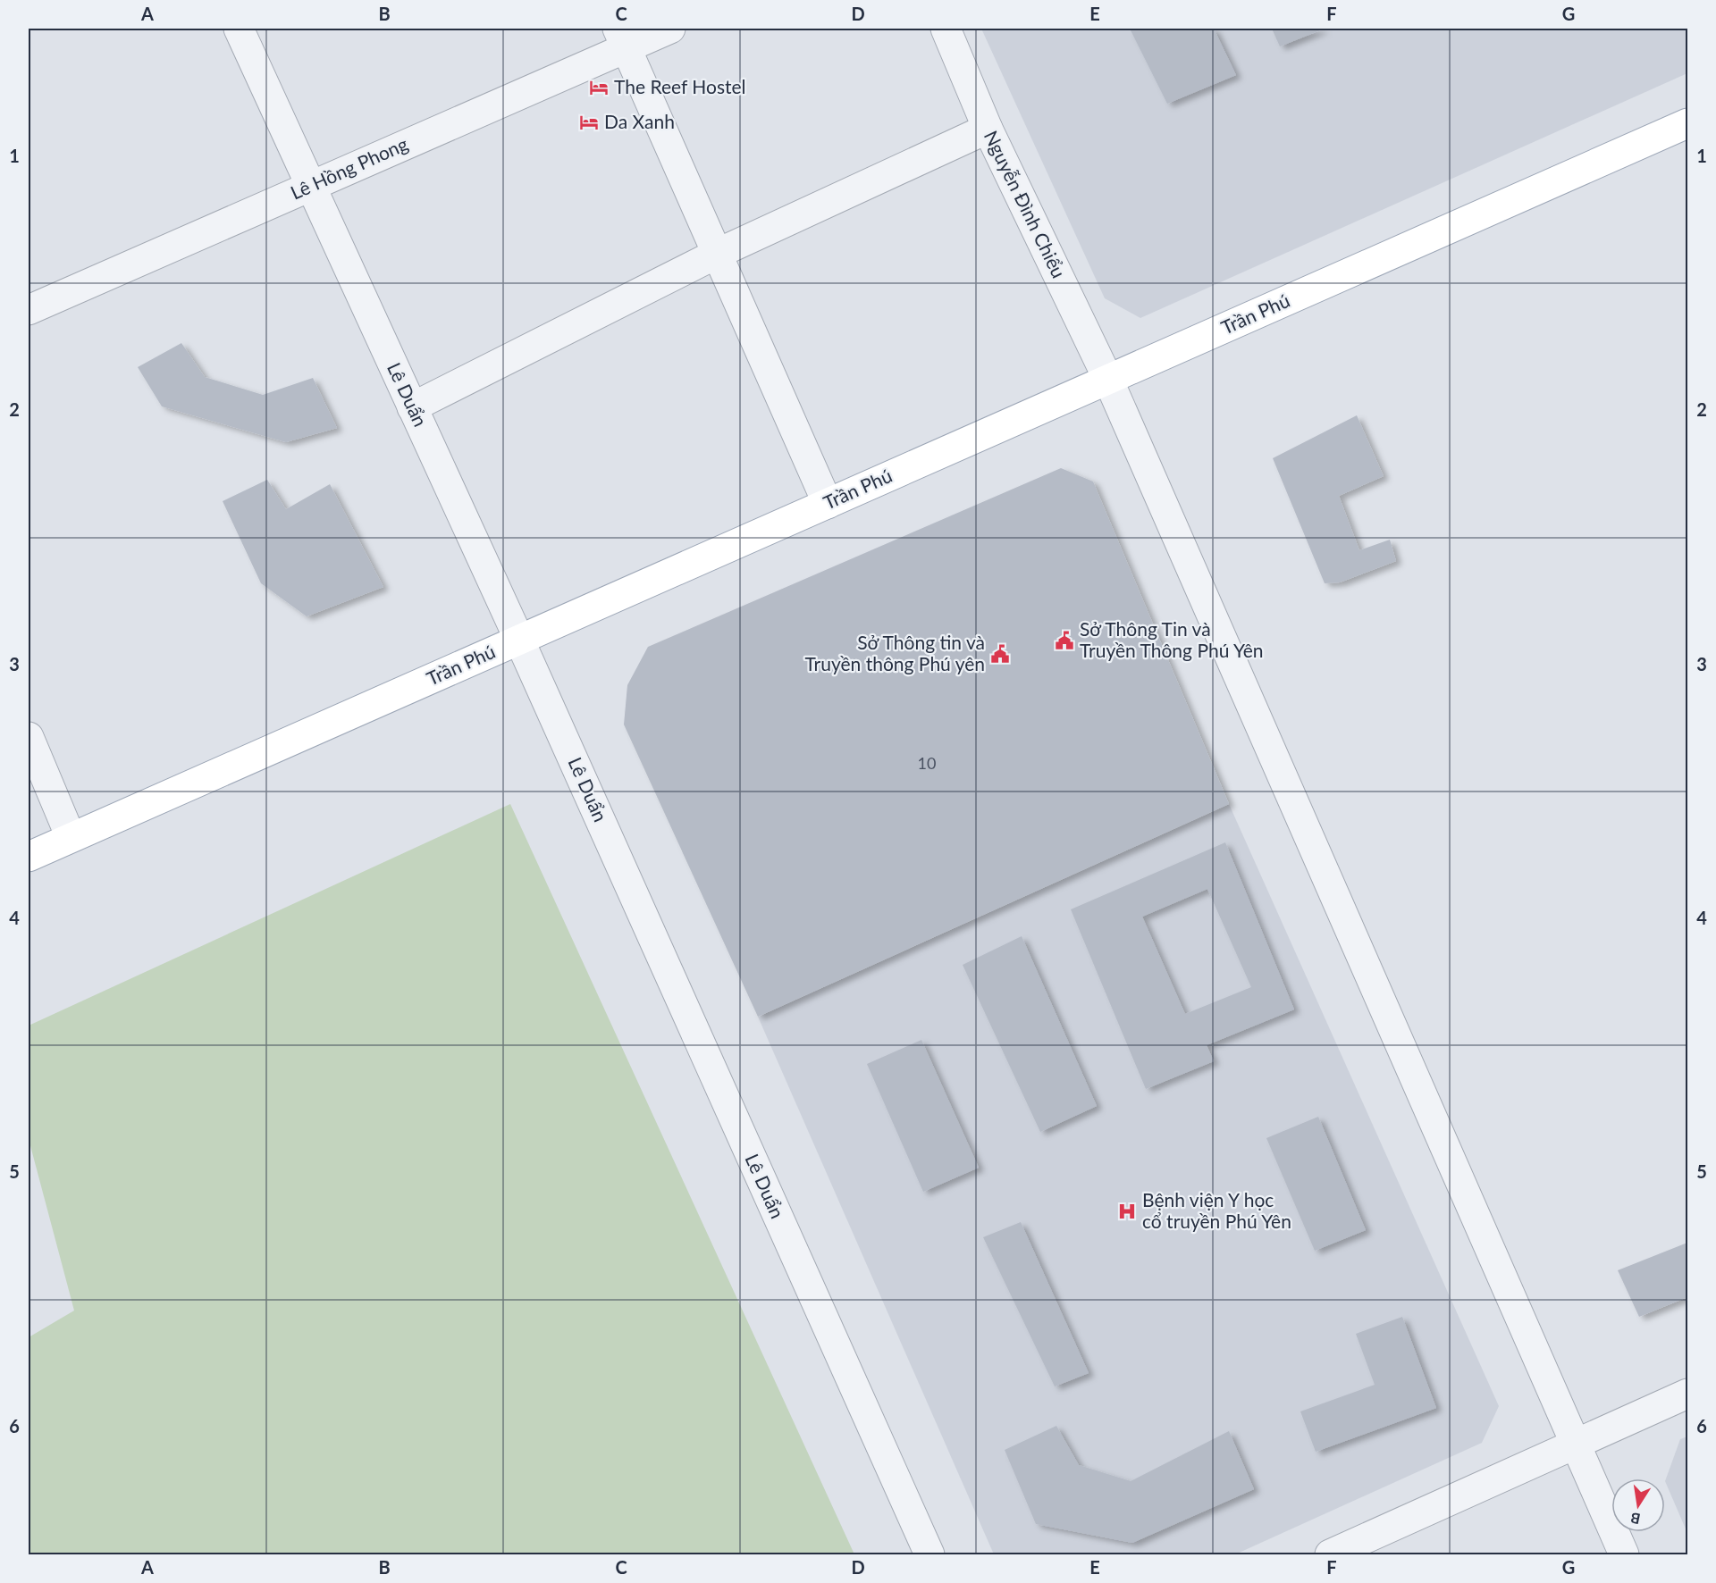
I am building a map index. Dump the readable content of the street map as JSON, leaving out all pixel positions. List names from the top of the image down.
{
  "streets": {
    "main road": ["Trần Phú"],
    "street": ["Lê Hồng Phong", "Nguyễn Đình Chiểu", "Lê Duẩn"]
  },
  "crossings": [
    ["Lê Hồng Phong", "Lê Duẩn"],
    ["Nguyễn Đình Chiểu", "Trần Phú"],
    ["Trần Phú", "Lê Duẩn"]
  ],
  "places": {
    "hotel": ["The Reef Hostel", "Da Xanh"],
    "public building": ["Sở Thông Tin và Truyền Thông Phú Yên", "Sở Thông tin và Truyền thông Phú yên"],
    "hospital": ["Bệnh viện Y học cổ truyền Phú Yên"]
  },
  "house_numbers": ["10"],
  "north": "bottom",
  "grid": {
    "columns": [
      "A",
      "B",
      "C",
      "D",
      "E",
      "F",
      "G"
    ],
    "rows": [
      "1",
      "2",
      "3",
      "4",
      "5",
      "6"
    ]
  }
}
